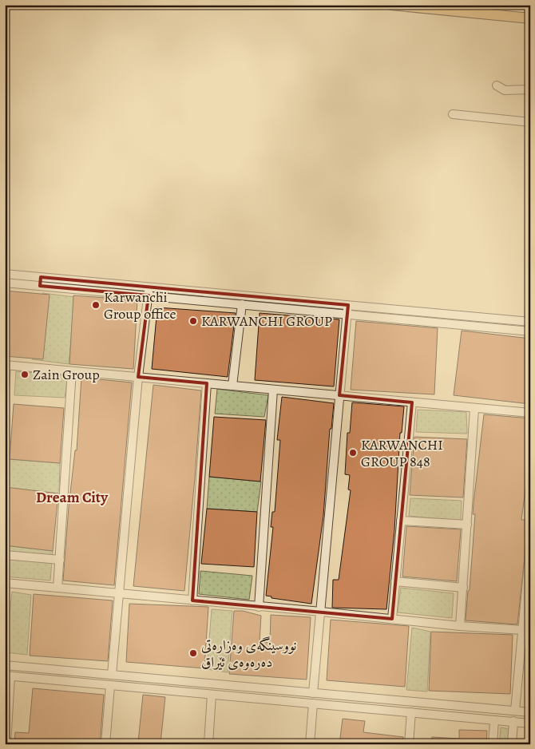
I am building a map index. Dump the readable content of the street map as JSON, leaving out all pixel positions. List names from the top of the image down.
{
  "districts": ["Dream City"],
  "places": [
    "Karwanchi Group office",
    "KARWANCHI GROUP",
    "Zain Group",
    "KARWANCHI GROUP 848",
    "نووسینگەی وەزارەتی دەرەوەی ئێراق"
  ]
}
